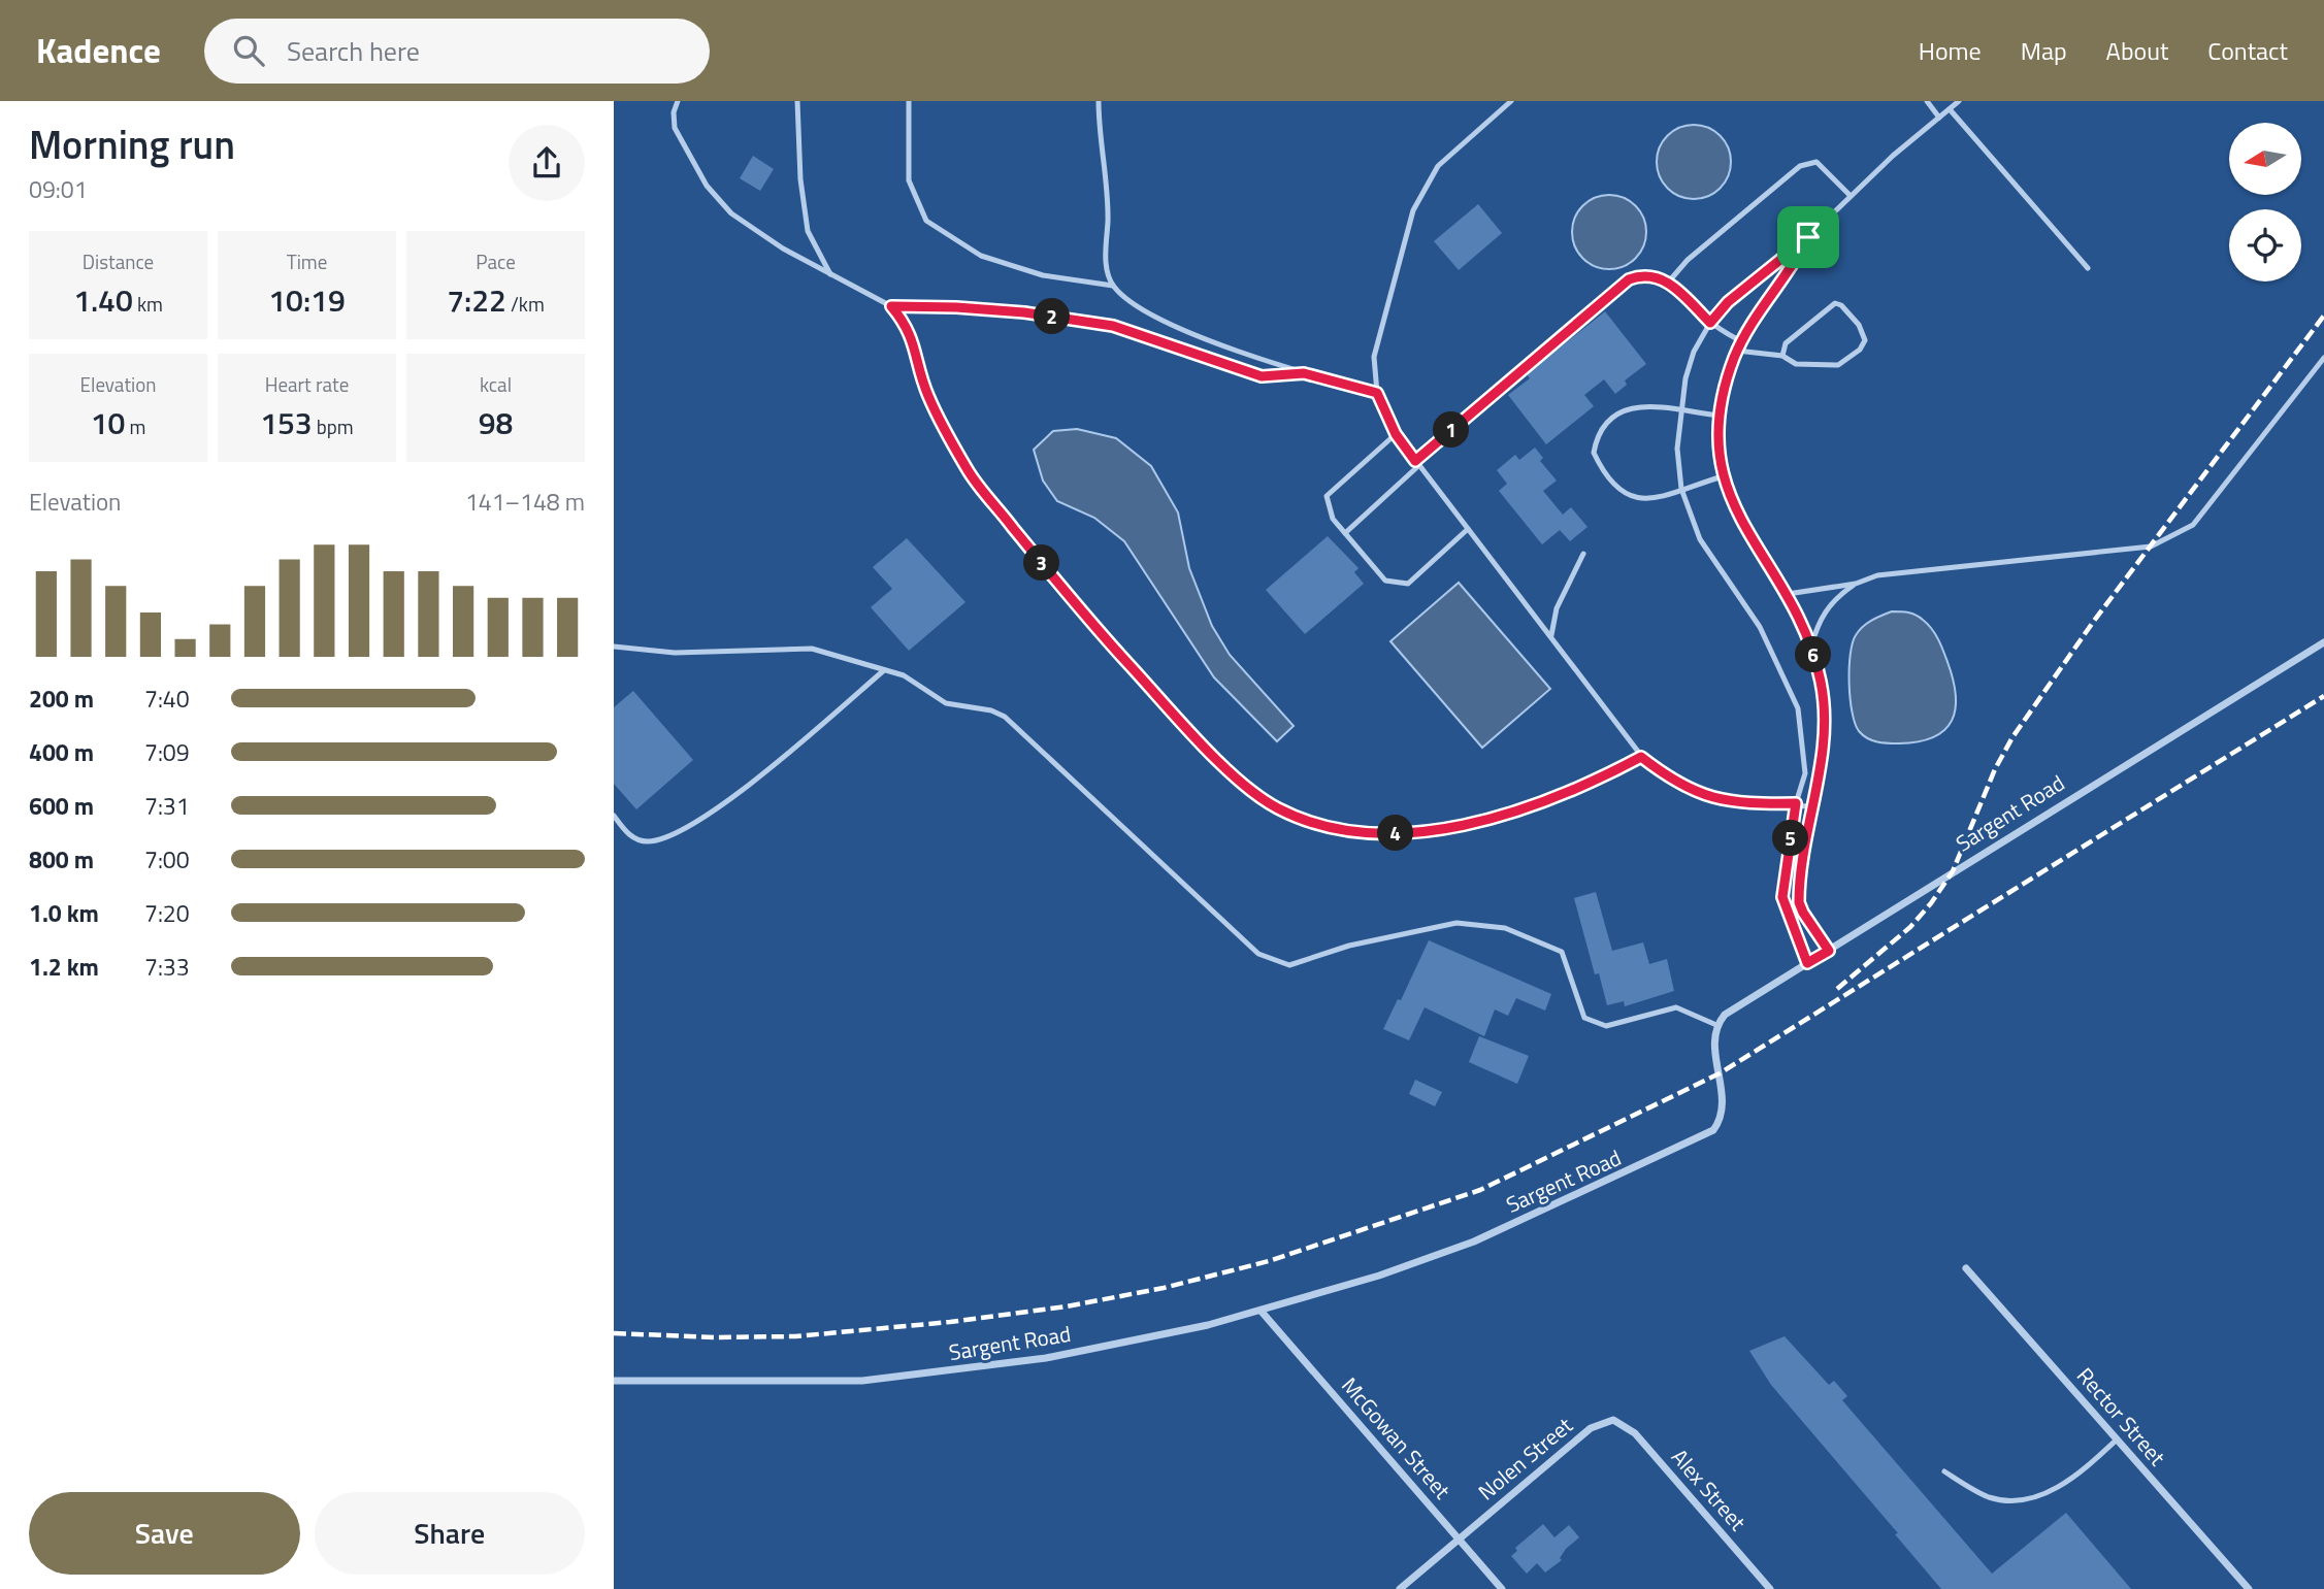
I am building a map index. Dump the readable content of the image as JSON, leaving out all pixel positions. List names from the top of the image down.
{
  "streets": {
    "street": [
      "Sargent Road",
      "Rector Street",
      "McGowan Street",
      "Nolen Street",
      "Alex Street"
    ]
  },
  "crossings": [
    ["Sargent Road", "McGowan Street"],
    ["McGowan Street", "Nolen Street"],
    ["Nolen Street", "Alex Street"]
  ],
  "north": "left",
  "page": {
    "header": "Kadence",
    "search": "Search here",
    "nav": [
      "Home",
      "Map",
      "About",
      "Contact"
    ],
    "heading": ["Morning run", "09:01"],
    "stats": [
      ["Distance", "1.40 km"],
      ["Time", "10:19"],
      ["Pace", "7:22 /km"],
      ["Elevation", "10 m"],
      ["Heart rate", "153 bpm"],
      ["kcal", "98"]
    ],
    "pins": [
      "2",
      "1",
      "3",
      "6",
      "4",
      "5"
    ],
    "chart": ["Elevation", "141–148 m"],
    "list": [
      {
        "name": "200 m",
        "note": "7:40"
      },
      {
        "name": "400 m",
        "note": "7:09"
      },
      {
        "name": "600 m",
        "note": "7:31"
      },
      {
        "name": "800 m",
        "note": "7:00"
      },
      {
        "name": "1.0 km",
        "note": "7:20"
      },
      {
        "name": "1.2 km",
        "note": "7:33"
      }
    ],
    "buttons": ["Save", "Share"]
  }
}
